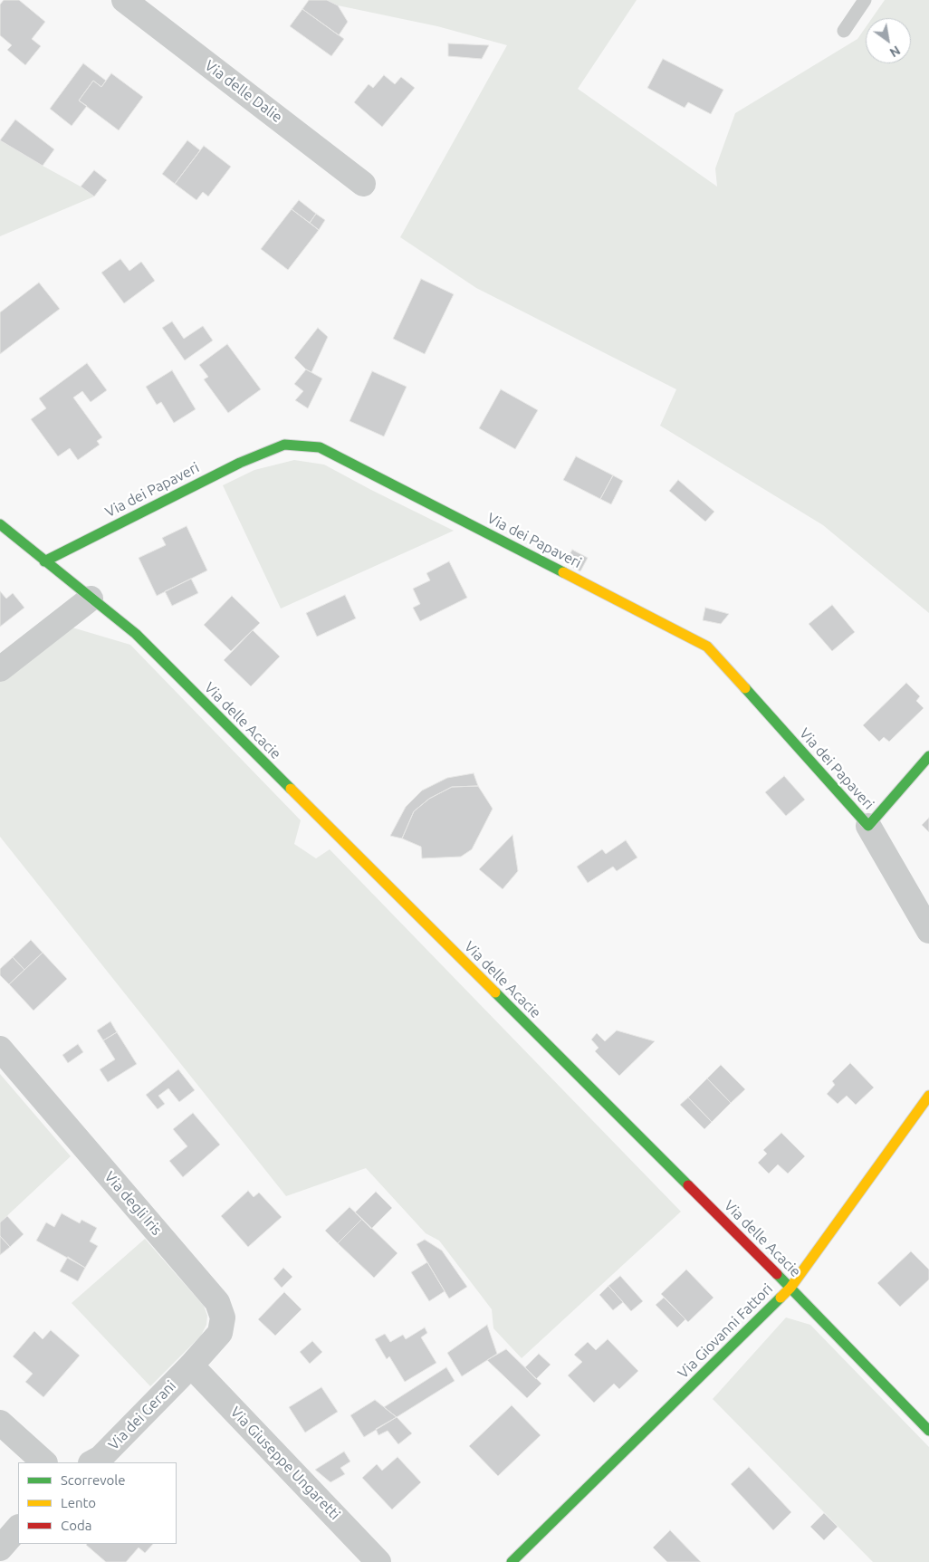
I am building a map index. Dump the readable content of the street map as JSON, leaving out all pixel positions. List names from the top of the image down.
{
  "streets": {
    "street": [
      "Via delle Dalie",
      "Via dei Papaveri",
      "Via delle Acacie",
      "Via degli Iris",
      "Via Giovanni Fattori",
      "Via dei Gerani",
      "Via Giuseppe Ungaretti"
    ]
  },
  "crossings": [
    ["Via dei Papaveri", "Via delle Acacie"],
    ["Via delle Acacie", "Via Giovanni Fattori"],
    ["Via degli Iris", "Via dei Gerani"],
    ["Via degli Iris", "Via Giuseppe Ungaretti"],
    ["Via dei Gerani", "Via Giuseppe Ungaretti"]
  ],
  "legend": ["Scorrevole", "Lento", "Coda"],
  "north": "bottom right"
}
